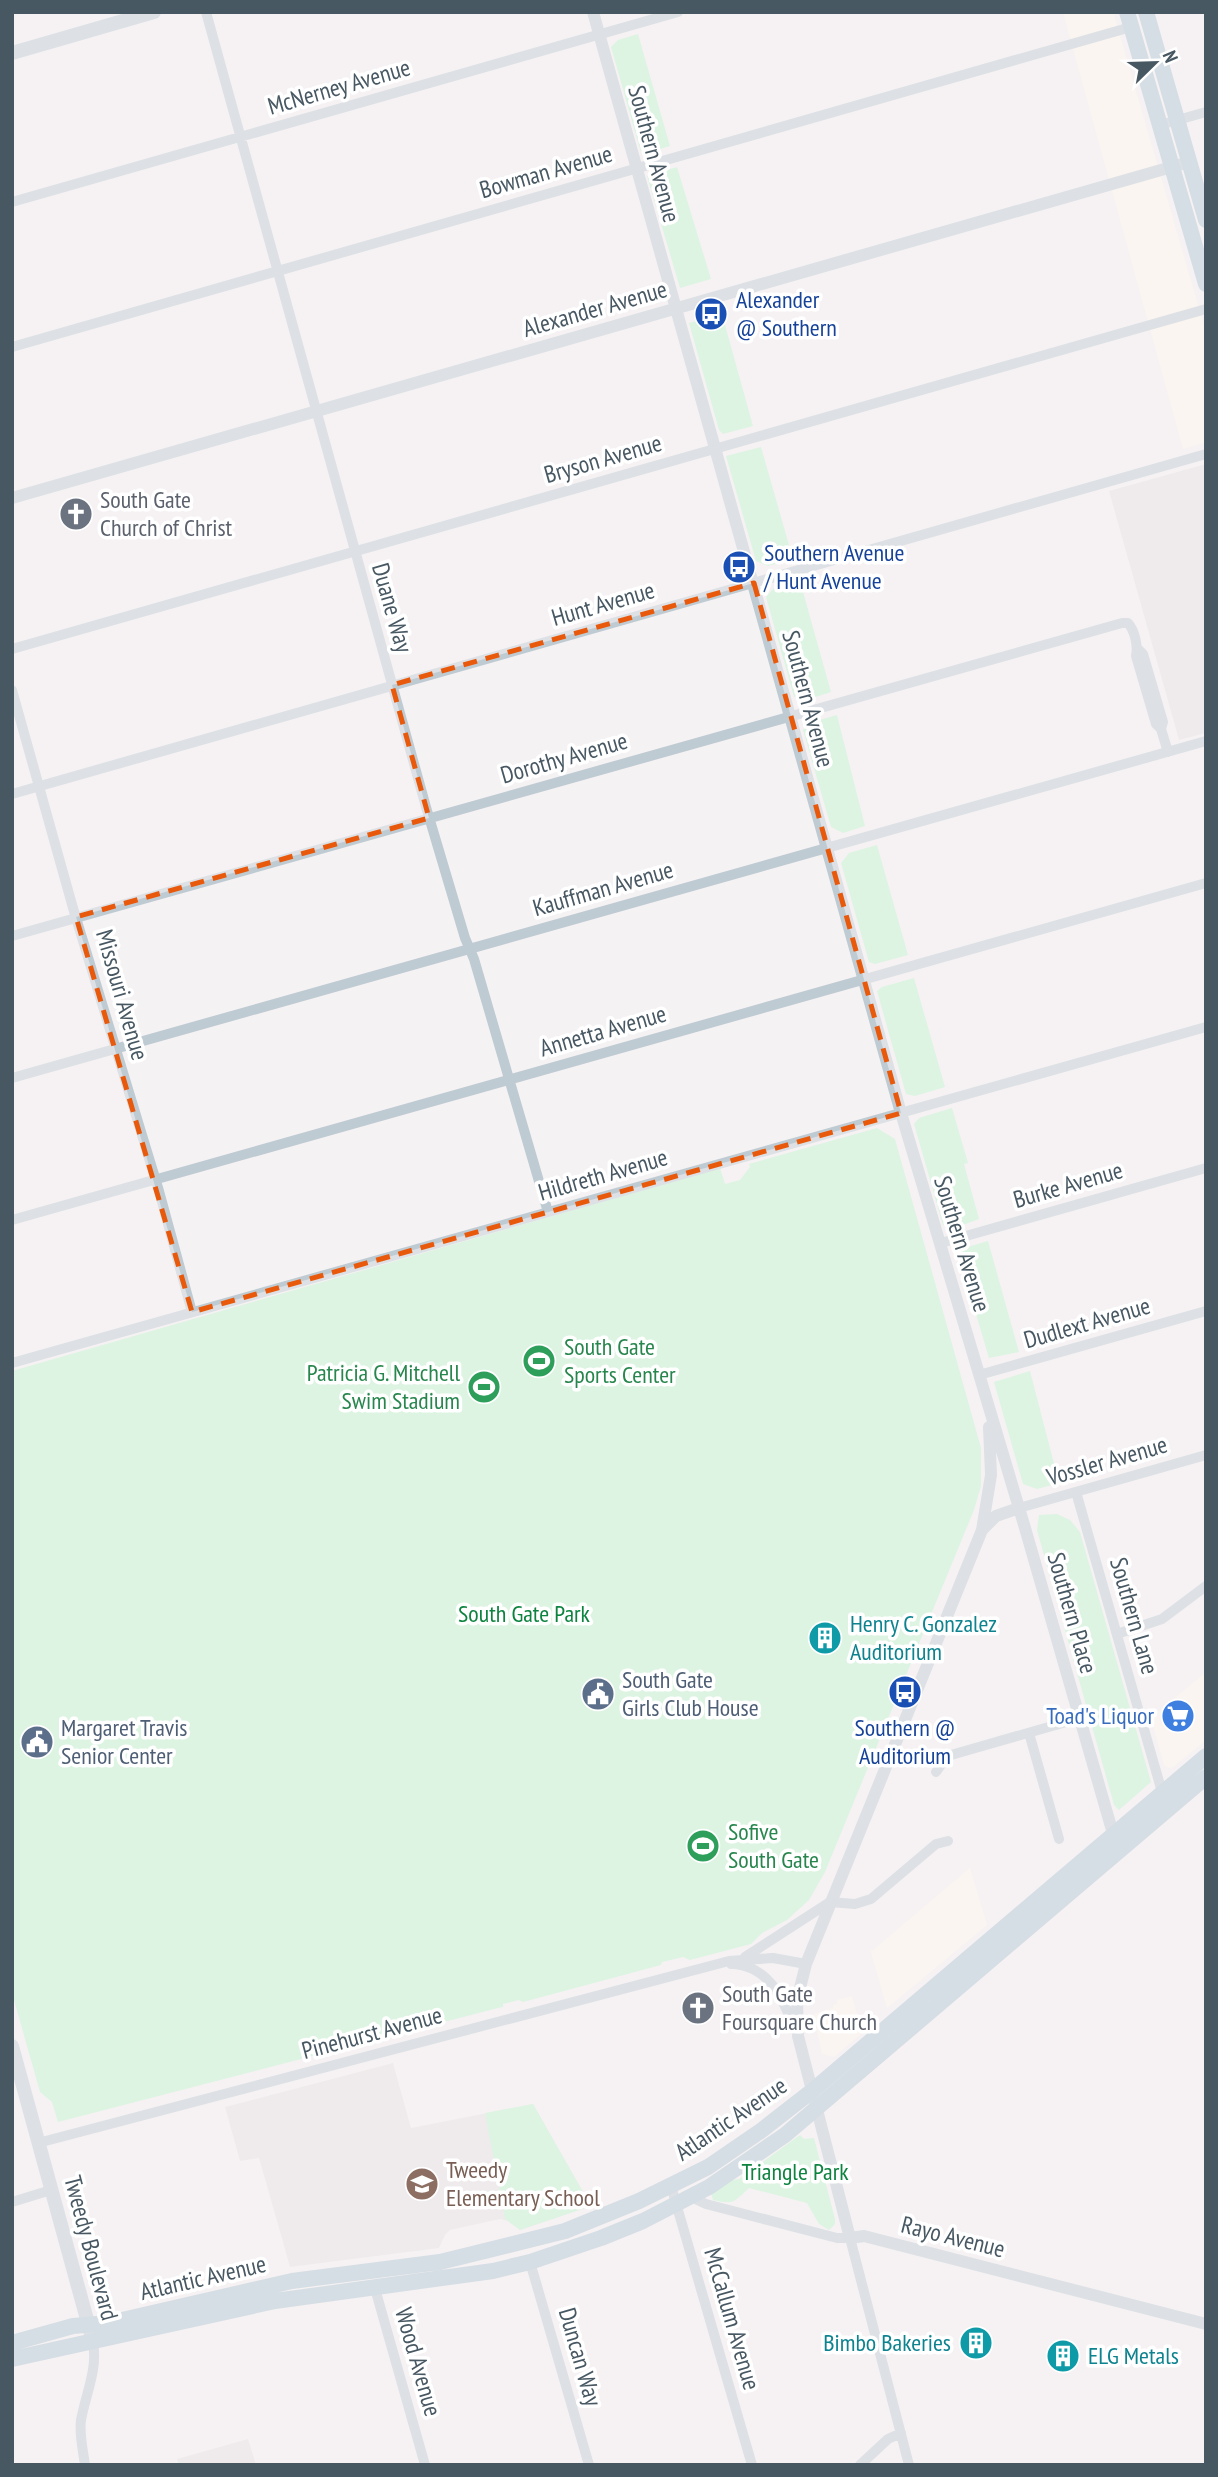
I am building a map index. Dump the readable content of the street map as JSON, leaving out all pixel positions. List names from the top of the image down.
{
  "streets": {
    "main road": ["Atlantic Avenue", "Tweedy Boulevard"],
    "street": [
      "McNerney Avenue",
      "Southern Avenue",
      "Bowman Avenue",
      "Alexander Avenue",
      "Bryson Avenue",
      "Hunt Avenue",
      "Duane Way",
      "Dorothy Avenue",
      "Kauffman Avenue",
      "Missouri Avenue",
      "Annetta Avenue",
      "Hildreth Avenue",
      "Burke Avenue",
      "Dudlext Avenue",
      "Vossler Avenue",
      "Southern Place",
      "Southern Lane",
      "Pinehurst Avenue",
      "Rayo Avenue",
      "McCallum Avenue",
      "Duncan Way",
      "Wood Avenue"
    ]
  },
  "crossings": [
    ["McNerney Avenue", "Southern Avenue"],
    ["McNerney Avenue", "Duane Way"],
    ["Southern Avenue", "Bowman Avenue"],
    ["Southern Avenue", "Alexander Avenue"],
    ["Southern Avenue", "Bryson Avenue"],
    ["Southern Avenue", "Hunt Avenue"],
    ["Southern Avenue", "Dorothy Avenue"],
    ["Southern Avenue", "Kauffman Avenue"],
    ["Southern Avenue", "Annetta Avenue"],
    ["Southern Avenue", "Hildreth Avenue"],
    ["Southern Avenue", "Burke Avenue"],
    ["Southern Avenue", "Dudlext Avenue"],
    ["Southern Avenue", "Vossler Avenue"],
    ["Southern Avenue", "Southern Place"],
    ["Southern Avenue", "Pinehurst Avenue"],
    ["Southern Avenue", "Atlantic Avenue"],
    ["Southern Avenue", "Rayo Avenue"],
    ["Bowman Avenue", "Duane Way"],
    ["Alexander Avenue", "Duane Way"],
    ["Bryson Avenue", "Duane Way"],
    ["Hunt Avenue", "Duane Way"],
    ["Hunt Avenue", "Missouri Avenue"],
    ["Duane Way", "Dorothy Avenue"],
    ["Duane Way", "Kauffman Avenue"],
    ["Duane Way", "Annetta Avenue"],
    ["Duane Way", "Hildreth Avenue"],
    ["Dorothy Avenue", "Kauffman Avenue"],
    ["Dorothy Avenue", "Missouri Avenue"],
    ["Kauffman Avenue", "Missouri Avenue"],
    ["Missouri Avenue", "Annetta Avenue"],
    ["Missouri Avenue", "Hildreth Avenue"],
    ["Vossler Avenue", "Southern Place"],
    ["Vossler Avenue", "Southern Lane"],
    ["Southern Place", "Atlantic Avenue"],
    ["Southern Lane", "Atlantic Avenue"],
    ["Pinehurst Avenue", "Tweedy Boulevard"],
    ["Atlantic Avenue", "Rayo Avenue"],
    ["Atlantic Avenue", "Tweedy Boulevard"],
    ["Atlantic Avenue", "McCallum Avenue"],
    ["Atlantic Avenue", "Duncan Way"],
    ["Atlantic Avenue", "Wood Avenue"],
    ["Rayo Avenue", "McCallum Avenue"]
  ],
  "parks": ["South Gate Park", "Triangle Park"],
  "places": {
    "bus stop": ["Alexander @ Southern", "Southern Avenue / Hunt Avenue", "Southern @ Auditorium"],
    "church": ["South Gate Church of Christ", "South Gate Foursquare Church"],
    "sports": ["South Gate Sports Center", "Patricia G. Mitchell Swim Stadium", "Sofive South Gate"],
    "building": ["Henry C. Gonzalez Auditorium", "Bimbo Bakeries", "ELG Metals"],
    "public building": ["South Gate Girls Club House", "Margaret Travis Senior Center"],
    "supermarket": ["Toad's Liquor"],
    "school or university": ["Tweedy Elementary School"]
  },
  "north": "top right"
}
